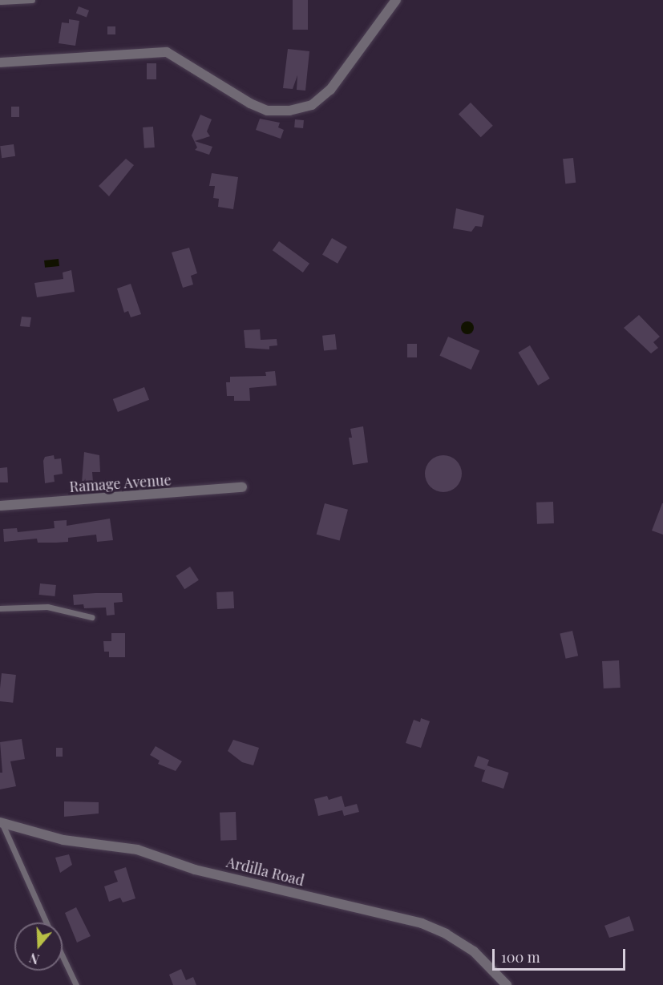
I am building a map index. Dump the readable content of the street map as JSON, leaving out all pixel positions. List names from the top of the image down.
{
  "streets": {
    "street": ["Ramage Avenue", "Ardilla Road"]
  },
  "scale_bar": "100 m",
  "north": "bottom"
}
